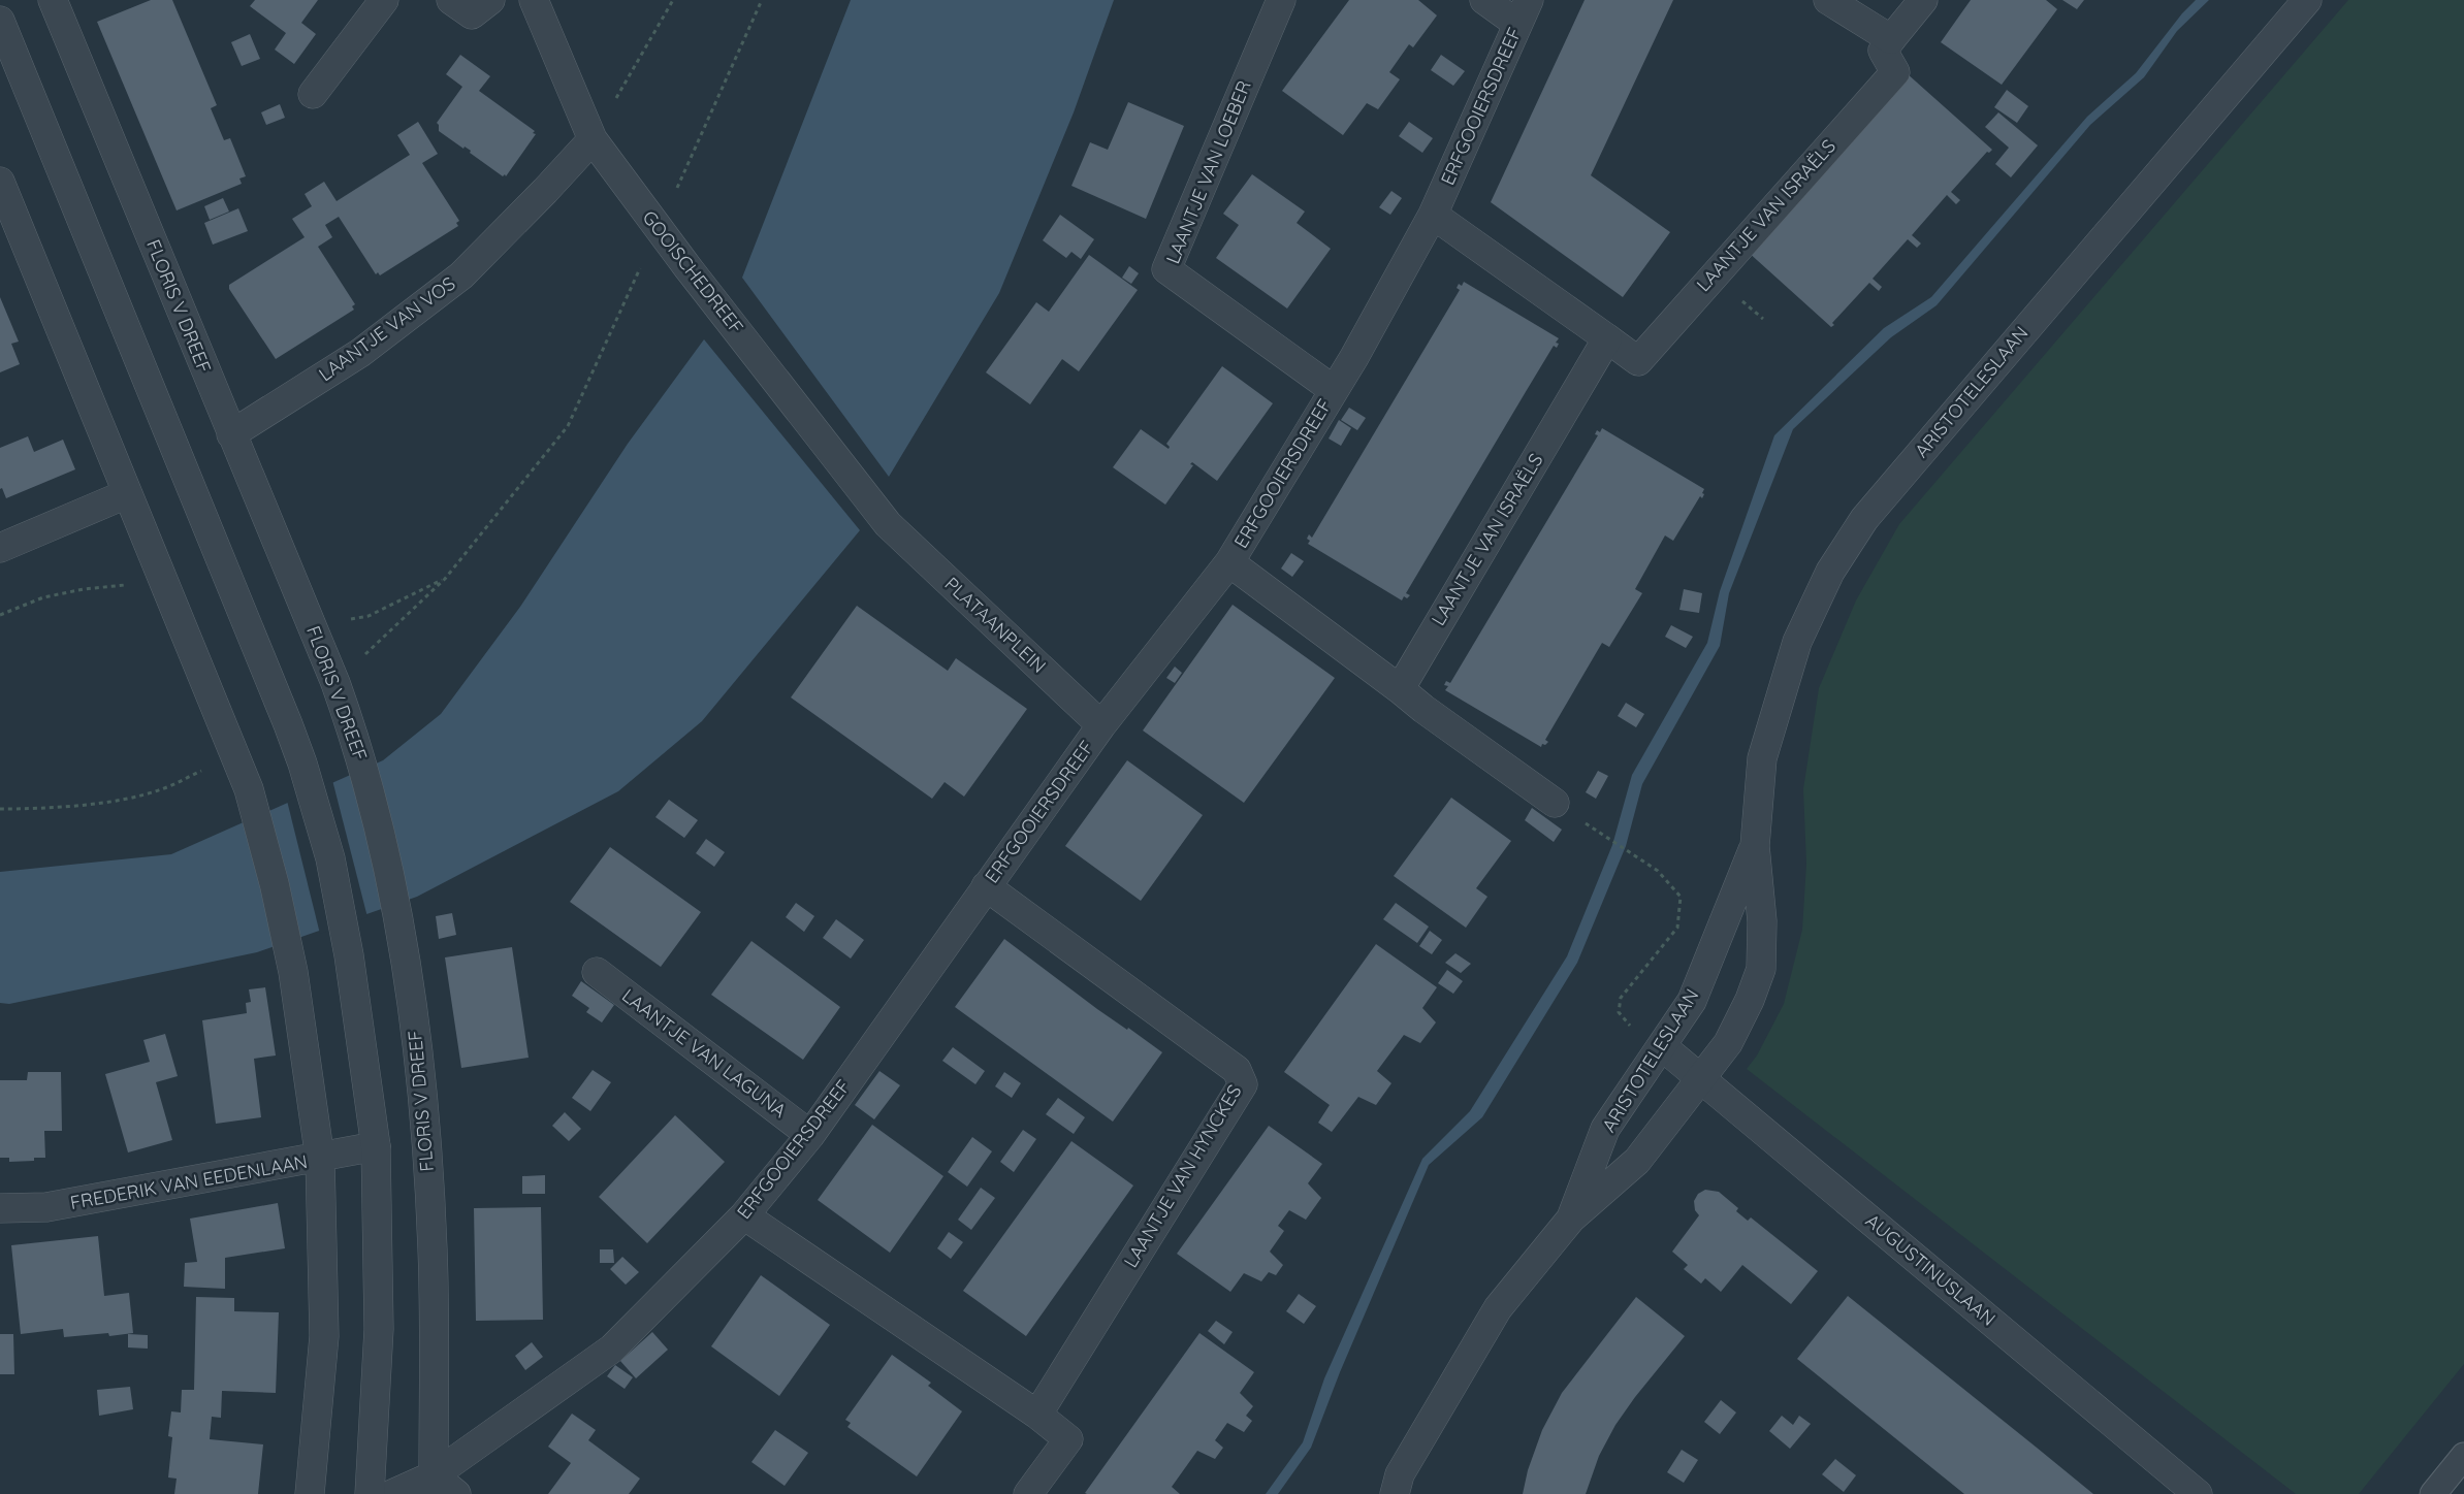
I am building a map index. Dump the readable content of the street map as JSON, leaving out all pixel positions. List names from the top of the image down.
{
  "streets": {
    "street": [
      "ERFGOOIERSDREEF",
      "LAANTJE VAN LOEBER",
      "LAANTJE VAN ISRAËLS",
      "GOOISCHEDREEF",
      "FLORIS V DREEF",
      "LAANTJE VAN VOS",
      "ARISTOTELESLAAN",
      "PLATAANPLEIN",
      "LAANTJE VAN LAGUNA",
      "LAANTJE VAN HYNCKES",
      "FREDERIK VAN EEDENLAAN",
      "AUGUSTINUSLAAN"
    ]
  },
  "crossings": [
    ["ERFGOOIERSDREEF", "LAANTJE VAN LOEBER"],
    ["ERFGOOIERSDREEF", "LAANTJE VAN ISRAËLS"],
    ["ERFGOOIERSDREEF", "FLORIS V DREEF"],
    ["ERFGOOIERSDREEF", "PLATAANPLEIN"],
    ["ERFGOOIERSDREEF", "LAANTJE VAN LAGUNA"],
    ["ERFGOOIERSDREEF", "LAANTJE VAN HYNCKES"],
    ["GOOISCHEDREEF", "LAANTJE VAN VOS"],
    ["GOOISCHEDREEF", "PLATAANPLEIN"],
    ["FLORIS V DREEF", "LAANTJE VAN VOS"],
    ["ARISTOTELESLAAN", "AUGUSTINUSLAAN"]
  ]
}
